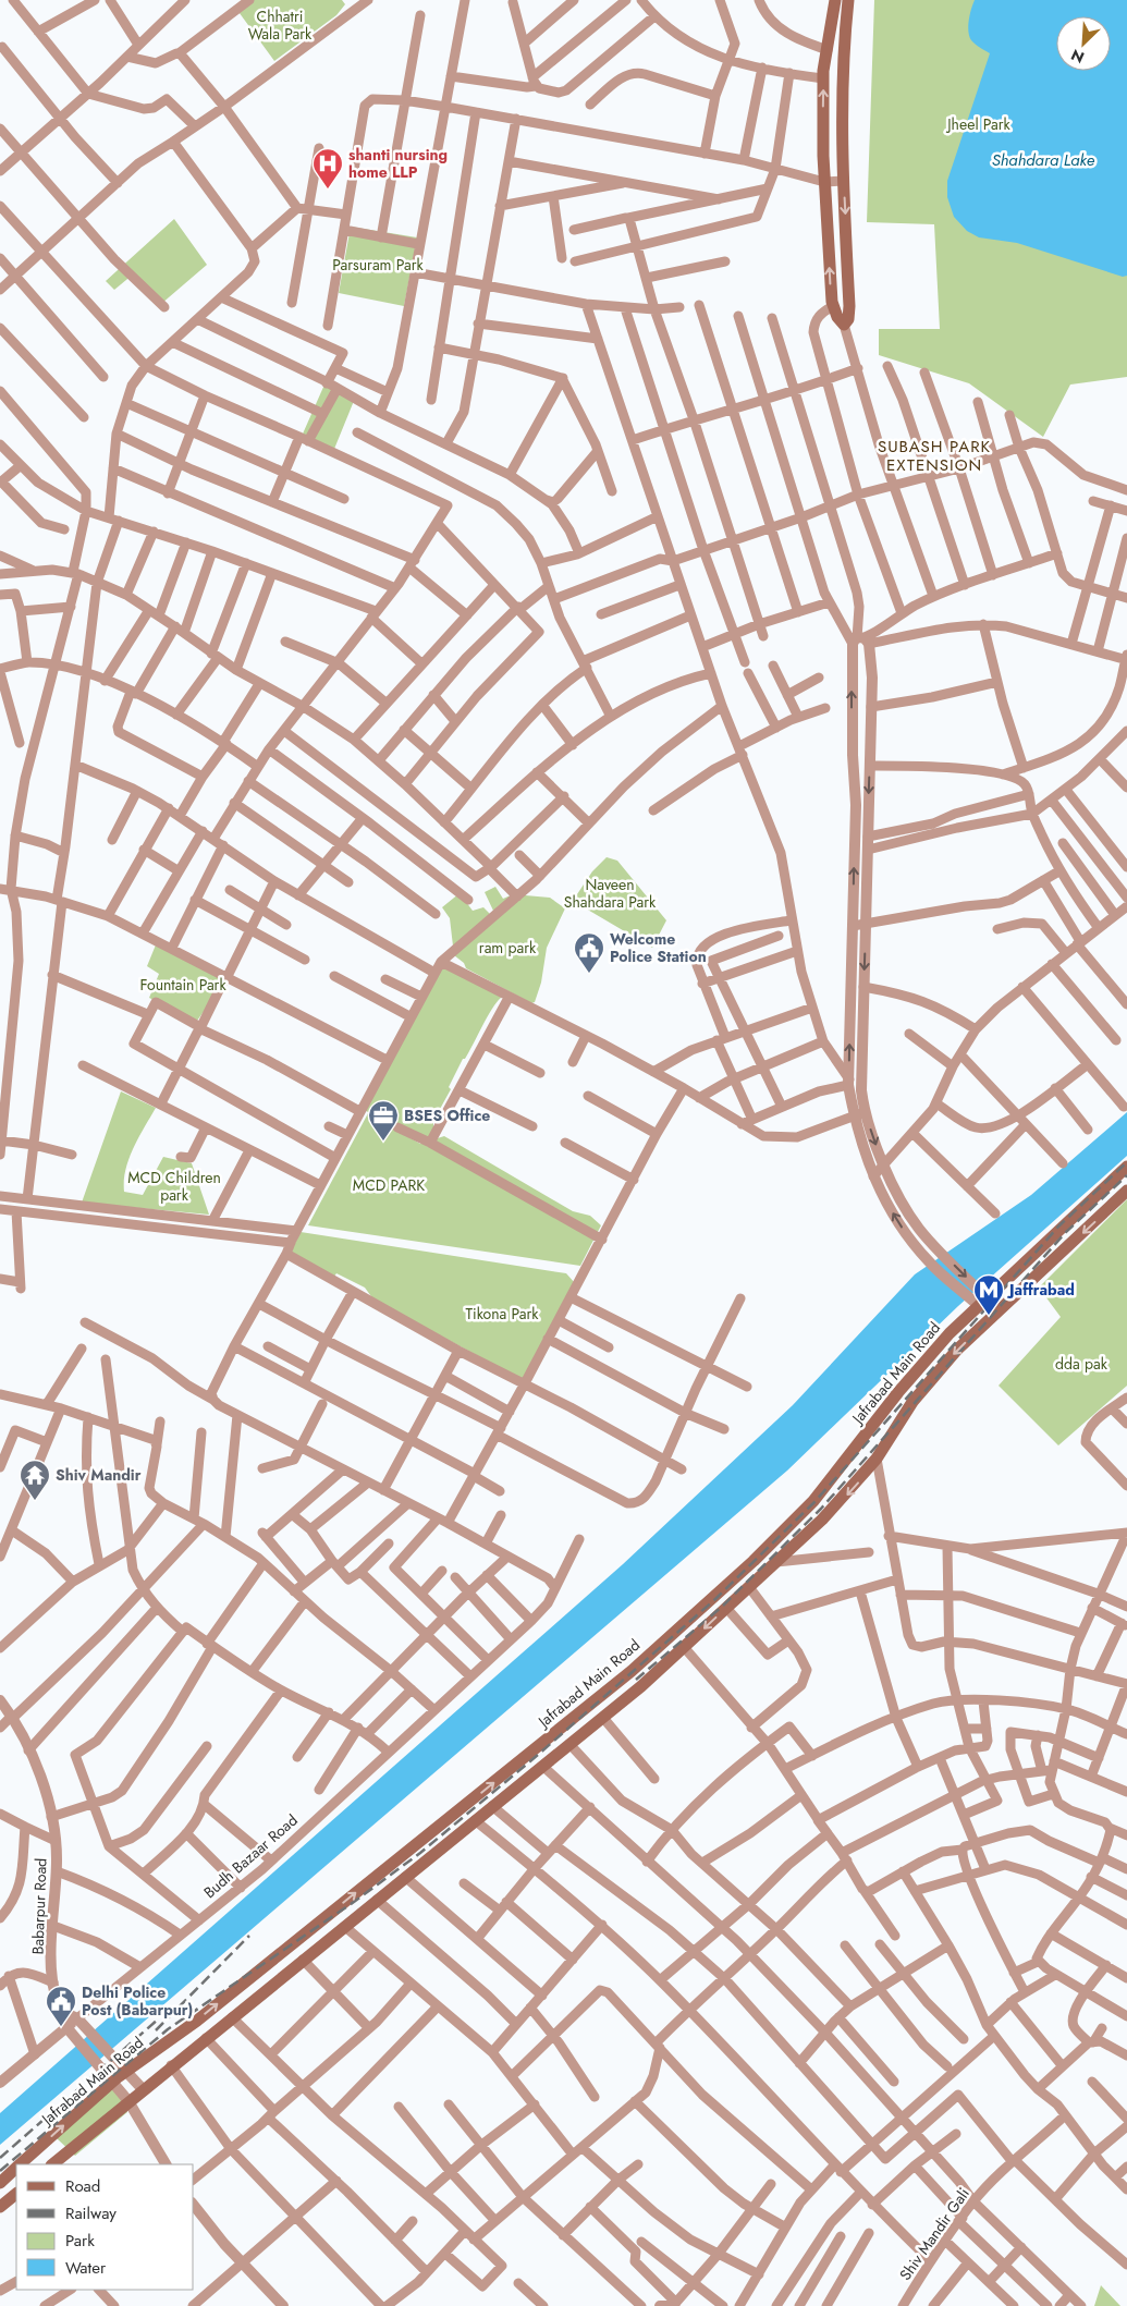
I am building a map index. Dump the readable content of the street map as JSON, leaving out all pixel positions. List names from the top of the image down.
{
  "streets": {
    "main road": ["Jafrabad Main Road"],
    "street": ["Budh Bazaar Road", "Babarpur Road", "Shiv Mandir Gali"]
  },
  "crossings": [
    ["Jafrabad Main Road", "Babarpur Road"],
    ["Budh Bazaar Road", "Babarpur Road"]
  ],
  "districts": ["SUBASH PARK EXTENSION"],
  "water": ["Shahdara Lake"],
  "parks": [
    "Chhatri Wala Park",
    "Jheel Park",
    "Parsuram Park",
    "Naveen Shahdara Park",
    "ram park",
    "Fountain Park",
    "MCD Children park",
    "MCD PARK",
    "Tikona Park",
    "dda pak"
  ],
  "places": {
    "hospital": ["shanti nursing home LLP"],
    "public building": ["Welcome Police Station", "Delhi Police Post (Babarpur)"],
    "office": ["BSES Office"],
    "metro station": ["Jaffrabad"],
    "temple": ["Shiv Mandir"]
  },
  "legend": [
    "Road",
    "Railway",
    "Park",
    "Water"
  ],
  "north": "bottom left"
}
